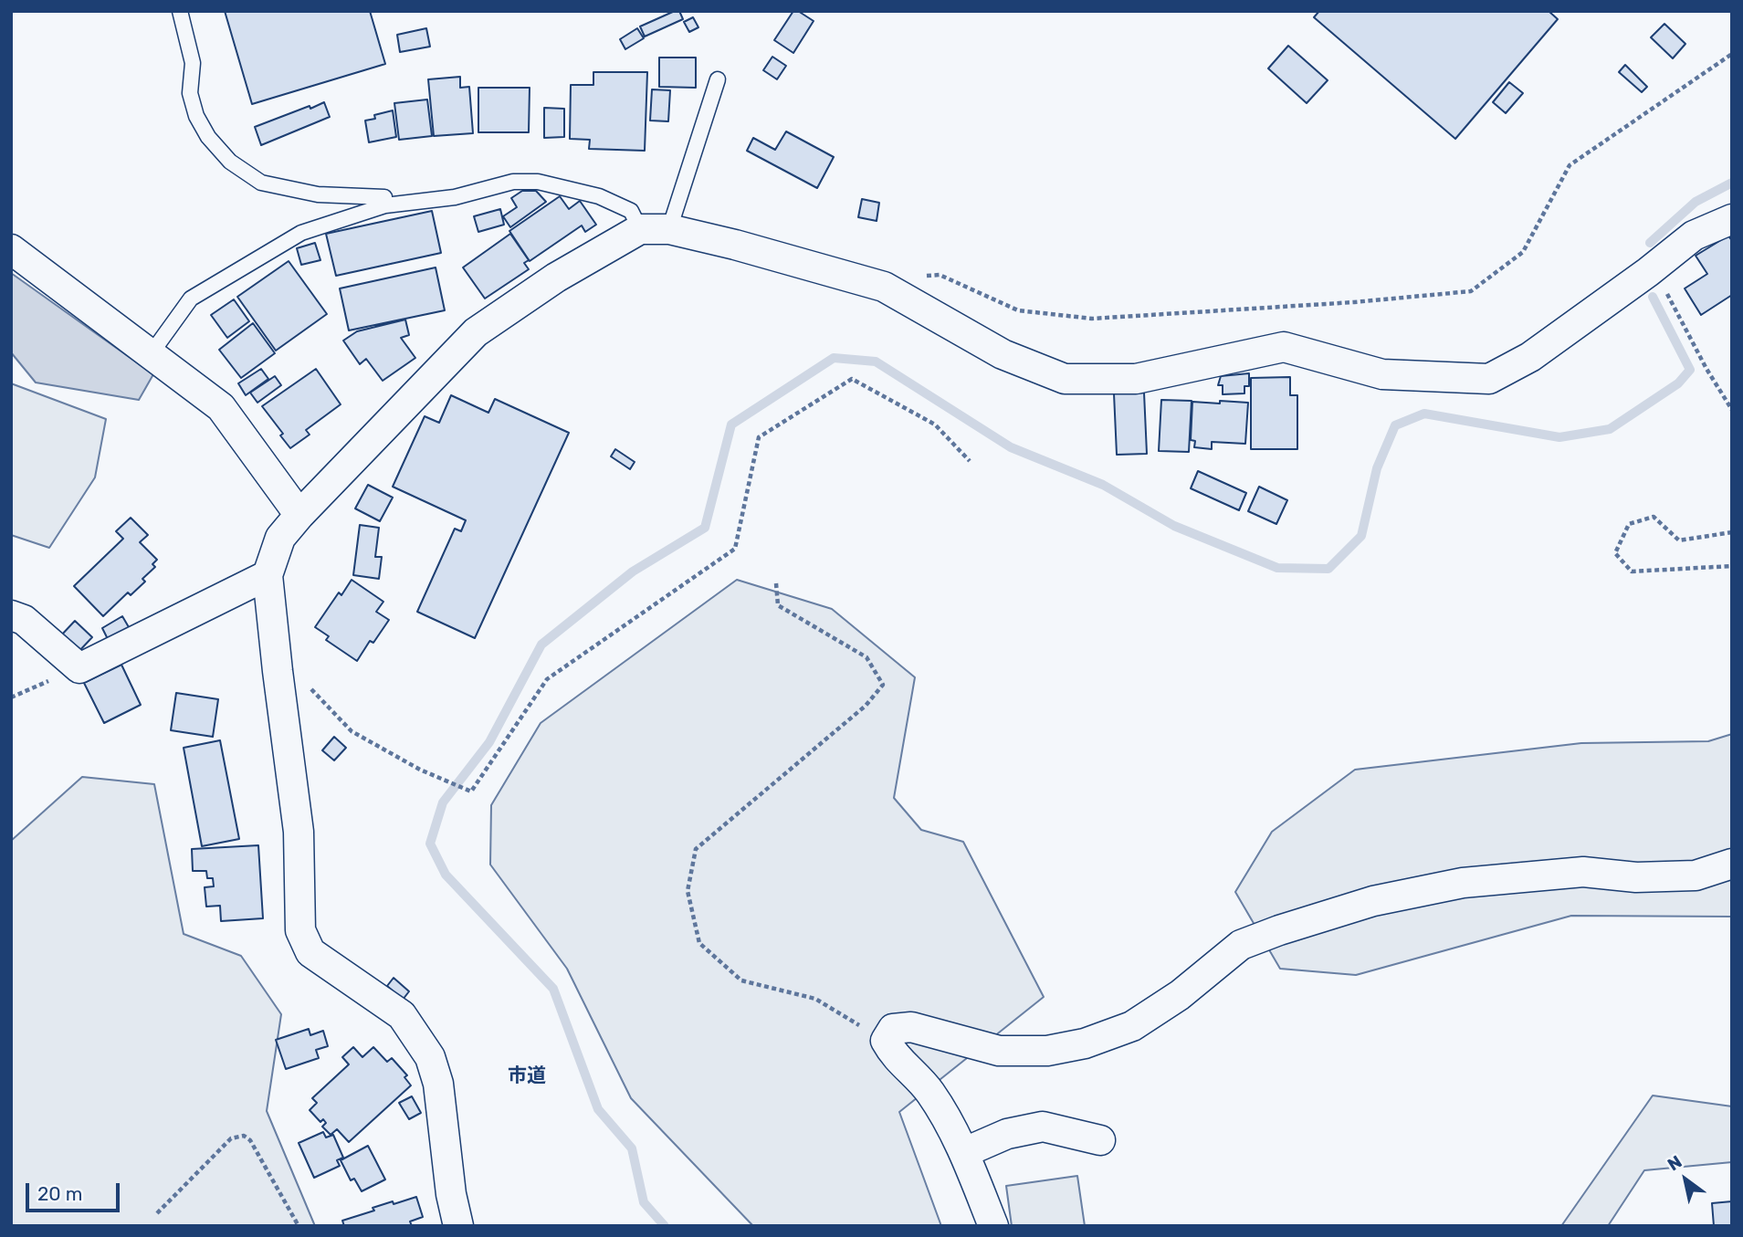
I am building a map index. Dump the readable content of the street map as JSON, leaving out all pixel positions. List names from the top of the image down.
{
  "districts": ["市道"],
  "scale_bar": "20 m",
  "north": "top left"
}
